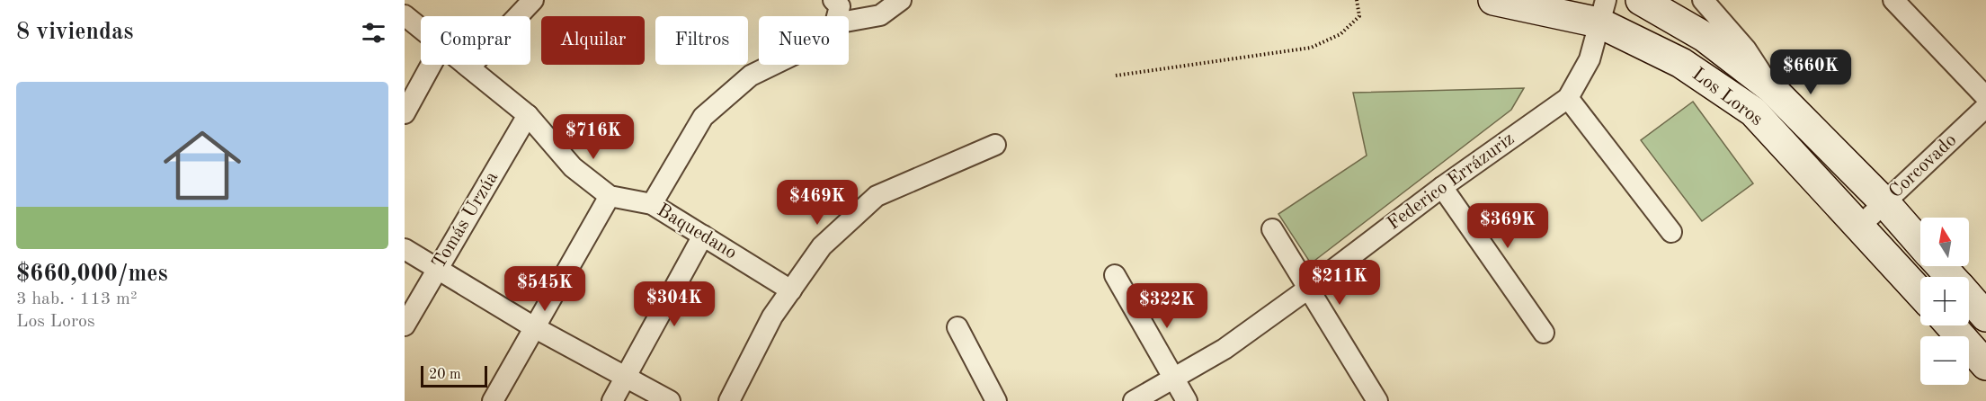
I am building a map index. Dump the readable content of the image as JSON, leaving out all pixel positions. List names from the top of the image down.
{
  "streets": {
    "main road": ["Los Loros"],
    "street": [
      "Corcovado",
      "Federico Errázuriz",
      "Tomás Urzúa",
      "Baquedano"
    ]
  },
  "crossings": [
    ["Los Loros", "Corcovado"],
    ["Los Loros", "Federico Errázuriz"],
    ["Tomás Urzúa", "Baquedano"]
  ],
  "scale_bar": "20 m",
  "north": "top",
  "page": {
    "heading": "8 viviendas",
    "chip": [
      "Comprar",
      "Alquilar",
      "Filtros",
      "Nuevo"
    ],
    "price": [
      "$660K",
      "$716K",
      "$469K",
      "$369K",
      "$211K",
      "$545K",
      "$304K",
      "$322K"
    ],
    "list": [
      {
        "name": "$660,000/mes",
        "note": "3 hab. · 113 m² · Los Loros"
      }
    ],
    "map_buttons": ["+", "−"],
    "scale": "20 m"
  }
}
